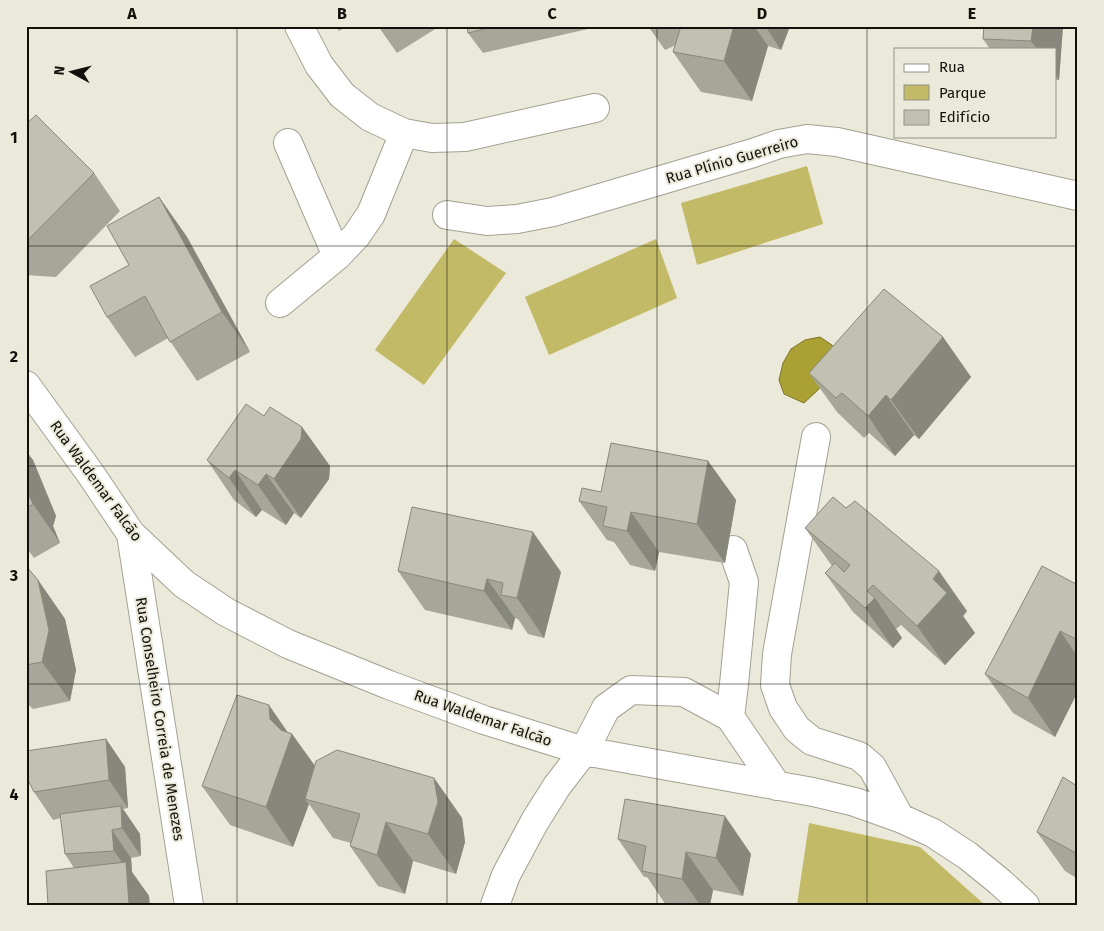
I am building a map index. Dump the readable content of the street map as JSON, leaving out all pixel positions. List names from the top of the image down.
{
  "streets": {
    "street": ["Rua Plínio Guerreiro", "Rua Waldemar Falcão", "Rua Conselheiro Correia de Menezes"]
  },
  "crossings": [
    ["Rua Waldemar Falcão", "Rua Conselheiro Correia de Menezes"]
  ],
  "legend": ["Rua", "Parque", "Edifício"],
  "north": "left",
  "grid": {
    "columns": [
      "A",
      "B",
      "C",
      "D",
      "E"
    ],
    "rows": [
      "1",
      "2",
      "3",
      "4"
    ]
  }
}
